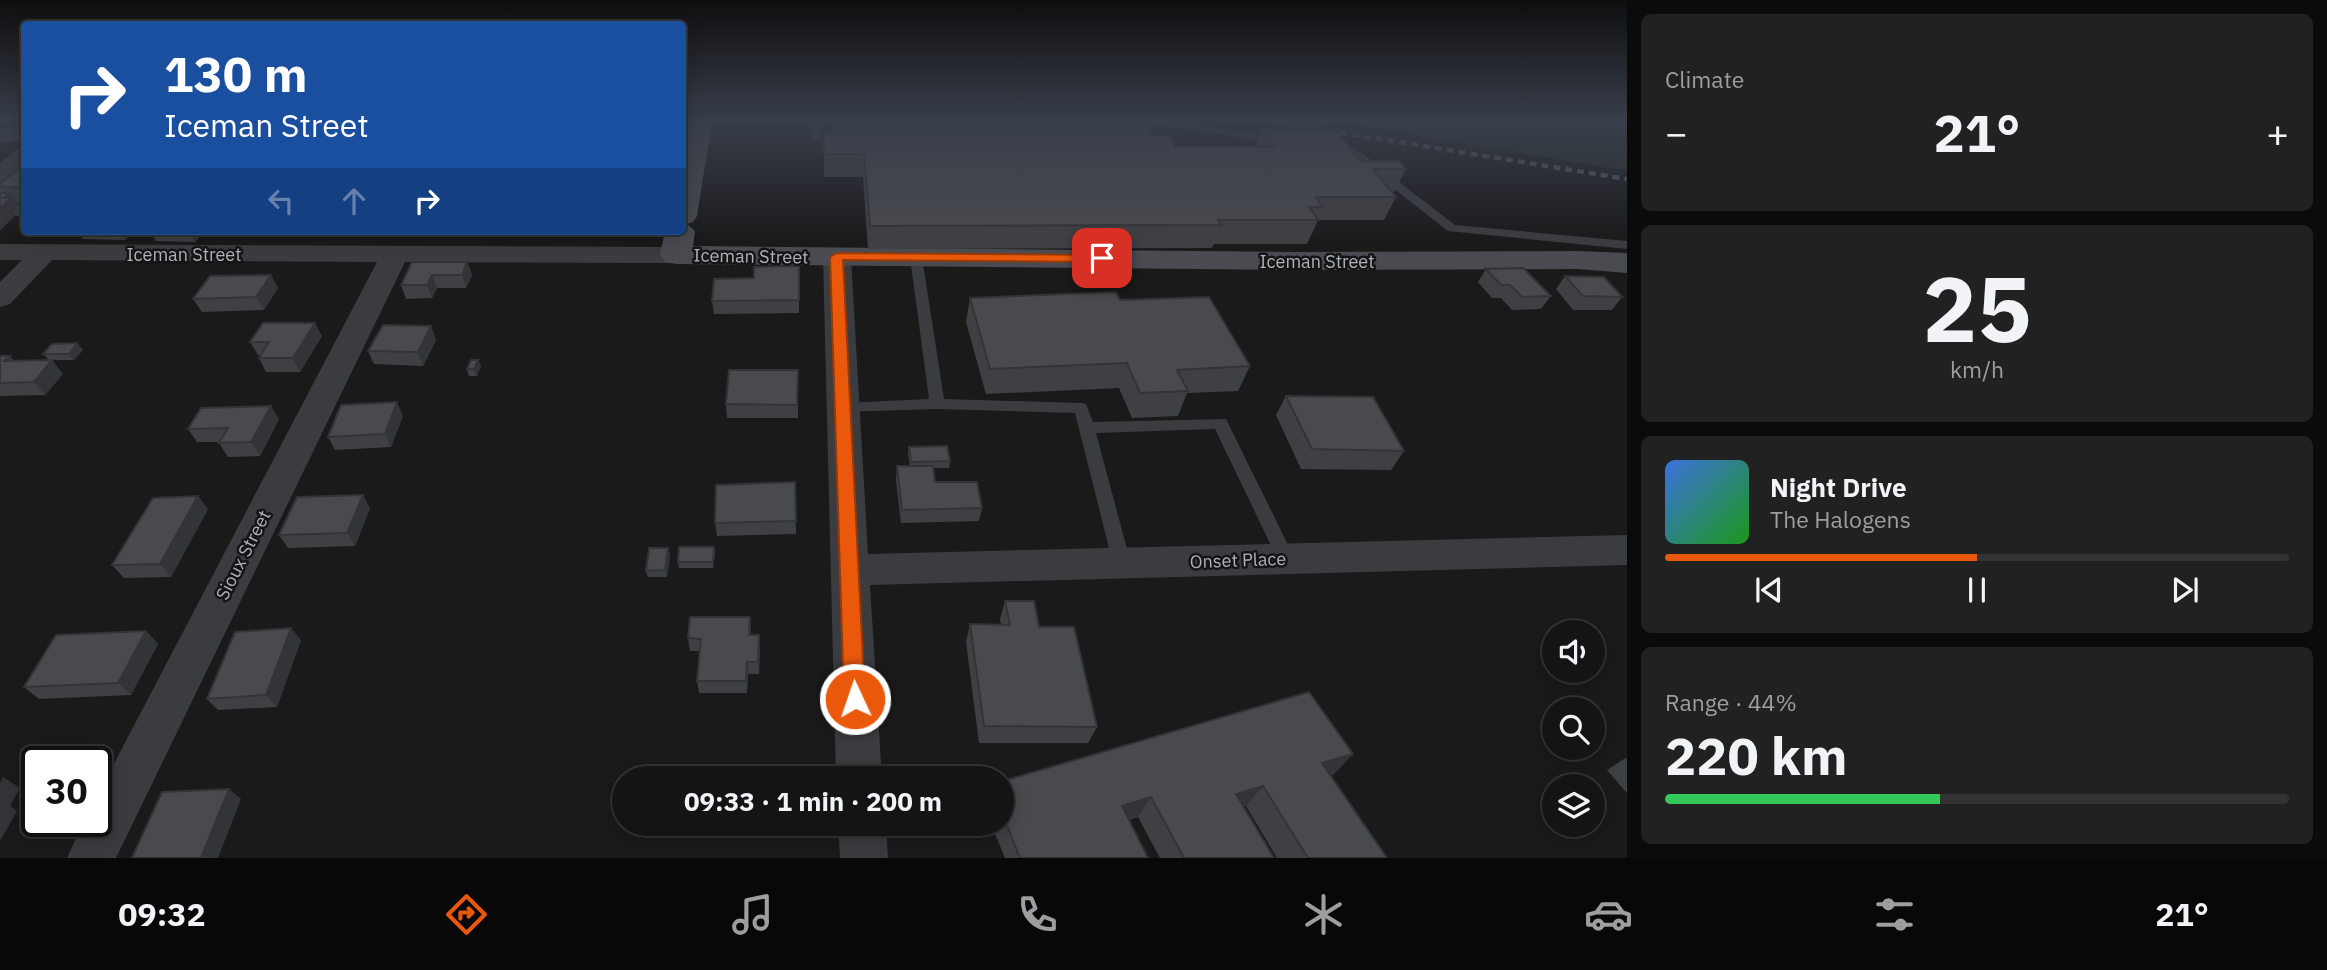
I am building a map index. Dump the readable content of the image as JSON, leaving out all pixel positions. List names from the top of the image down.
{
  "streets": {
    "main road": ["Iceman Street"],
    "street": ["Sioux Street", "Onset Place"]
  },
  "crossings": [
    ["Iceman Street", "Sioux Street"]
  ],
  "page": {
    "tile": [
      "Climate",
      ["25", "km/h"],
      ["Range · 44%", "220 km"]
    ],
    "turn": ["130 m", "Iceman Street"],
    "heat": ["−", "21°", "+"],
    "song": ["Night Drive", "The Halogens"],
    "limit": "30",
    "trip": "09:33 · 1 min · 200 m",
    "tabs": ["09:32", "21°"]
  }
}
